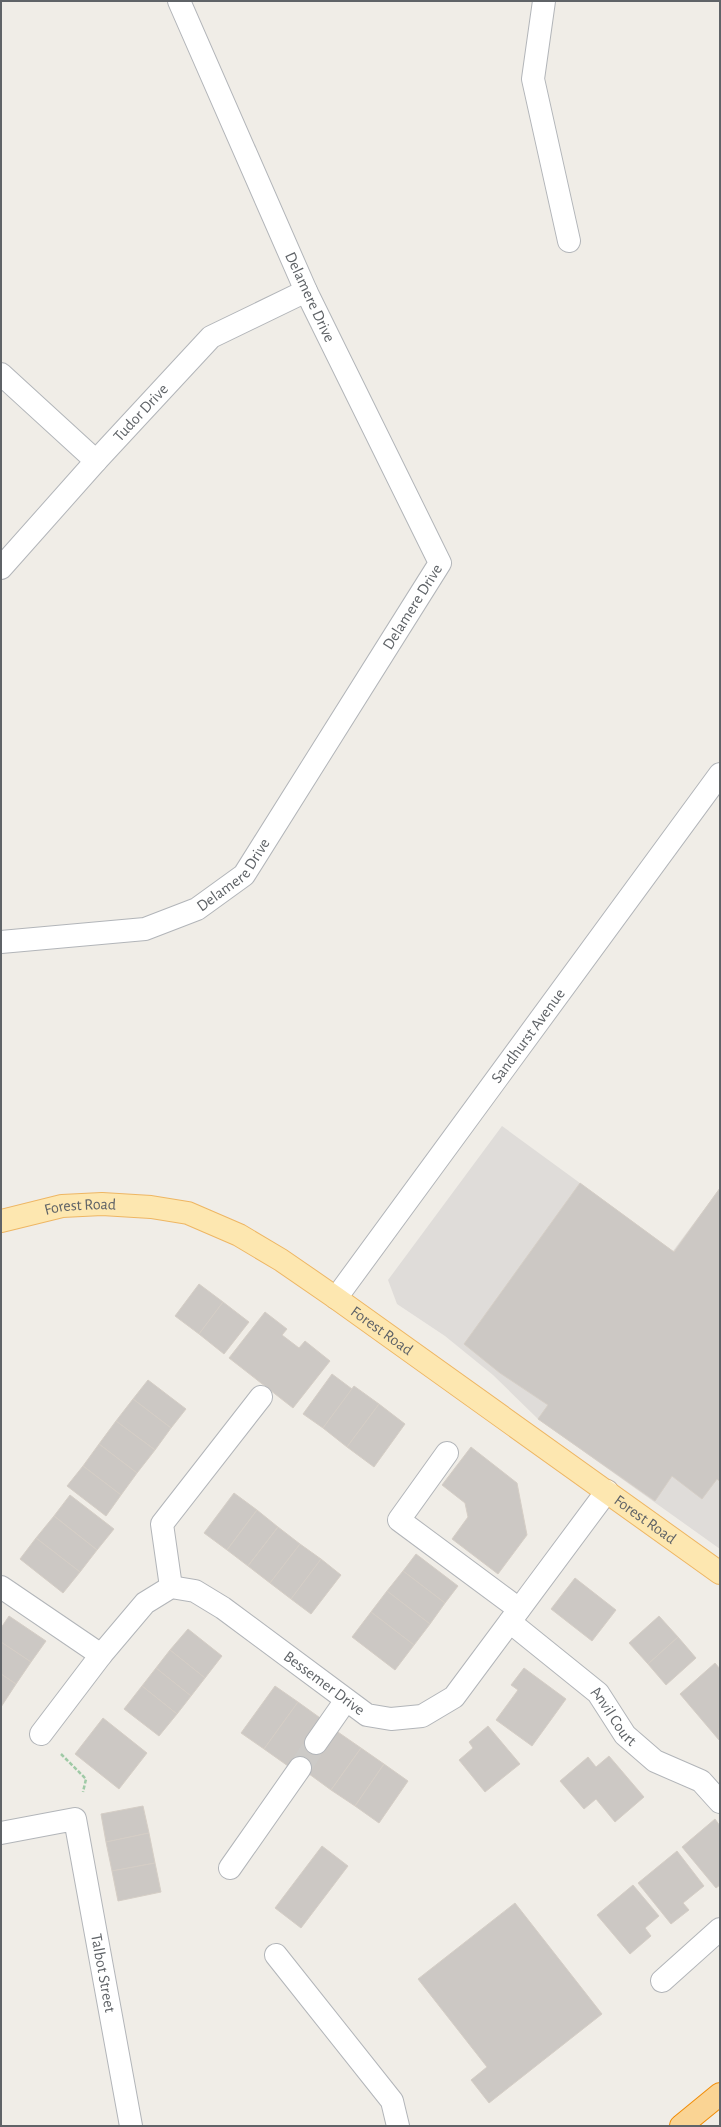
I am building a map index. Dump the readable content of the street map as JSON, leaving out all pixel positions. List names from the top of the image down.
{
  "streets": {
    "main road": ["Forest Road"],
    "street": [
      "Delamere Drive",
      "Tudor Drive",
      "Sandhurst Avenue",
      "Bessemer Drive",
      "Anvil Court",
      "Talbot Street"
    ]
  },
  "crossings": [
    ["Delamere Drive", "Tudor Drive"],
    ["Sandhurst Avenue", "Forest Road"],
    ["Forest Road", "Bessemer Drive"],
    ["Bessemer Drive", "Anvil Court"]
  ]
}
